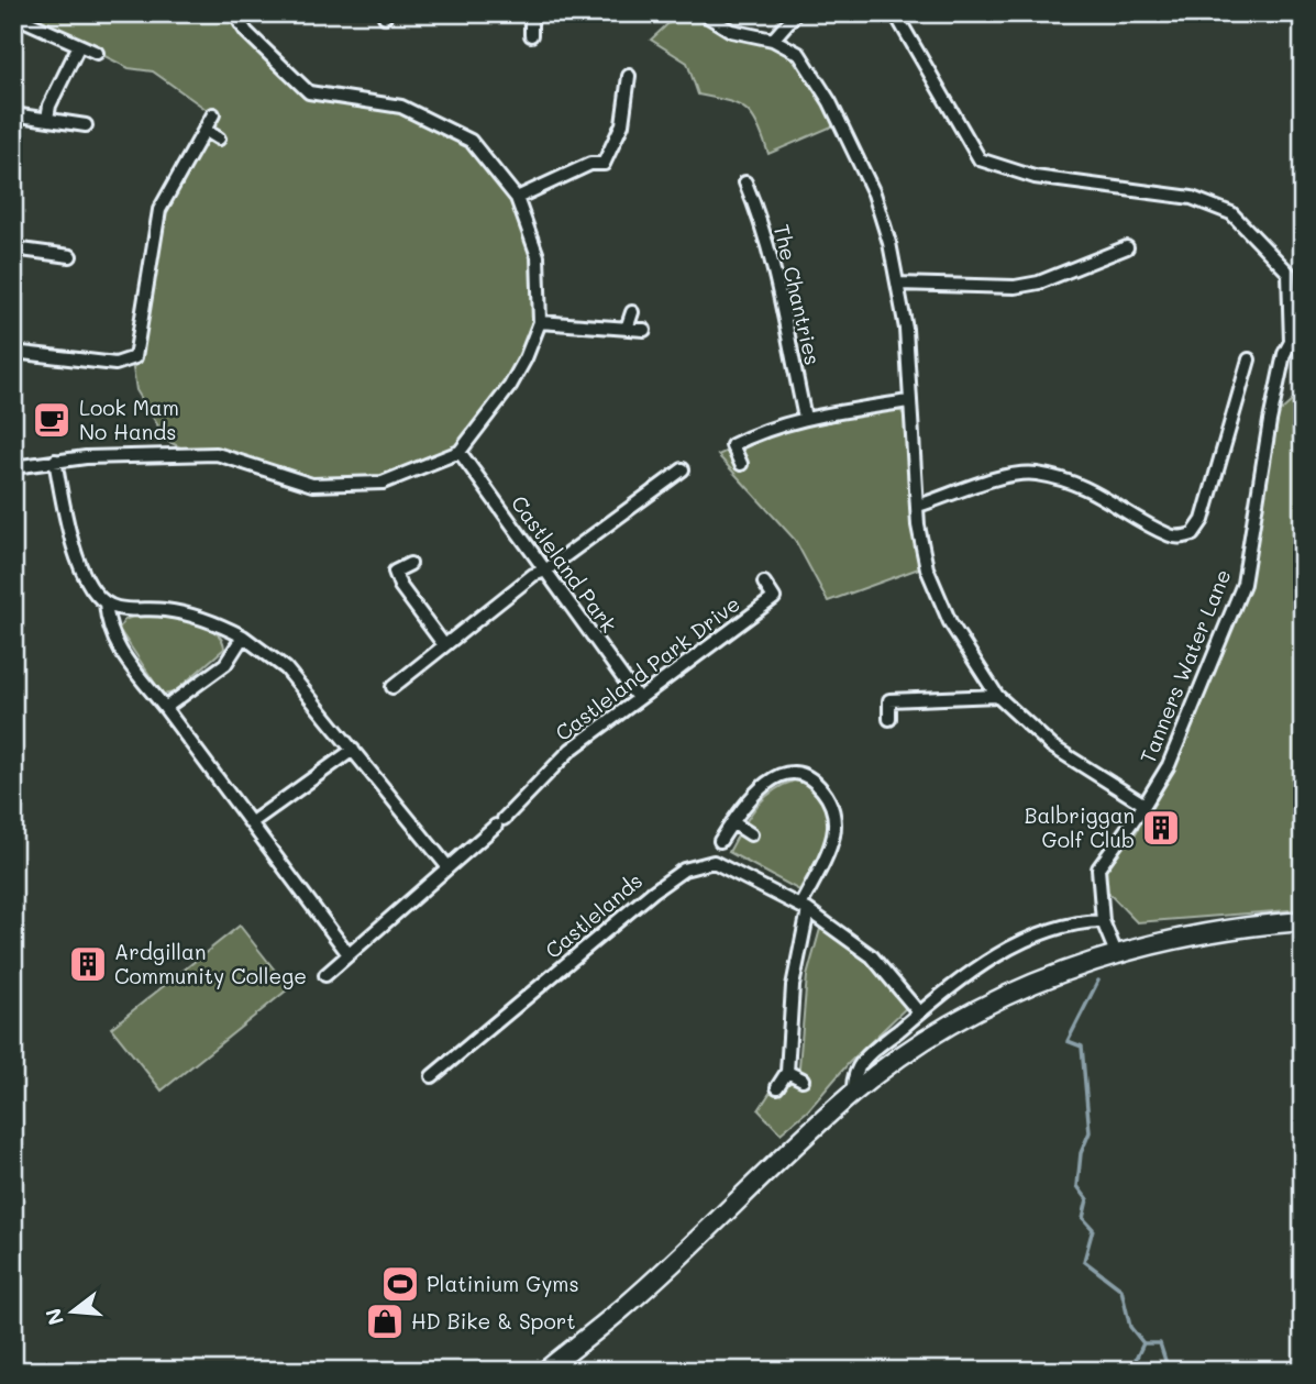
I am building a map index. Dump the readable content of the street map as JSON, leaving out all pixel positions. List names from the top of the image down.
{
  "streets": {
    "street": [
      "The Chantries",
      "Castleland Park",
      "Tanners Water Lane",
      "Castleland Park Drive",
      "Castlelands"
    ]
  },
  "crossings": [
    ["Castleland Park", "Castleland Park Drive"]
  ],
  "places": {
    "cafe": ["Look Mam No Hands"],
    "building": ["Balbriggan Golf Club", "Ardgillan Community College"],
    "sports": ["Platinium Gyms"],
    "shop": ["HD Bike & Sport"]
  },
  "north": "left"
}
